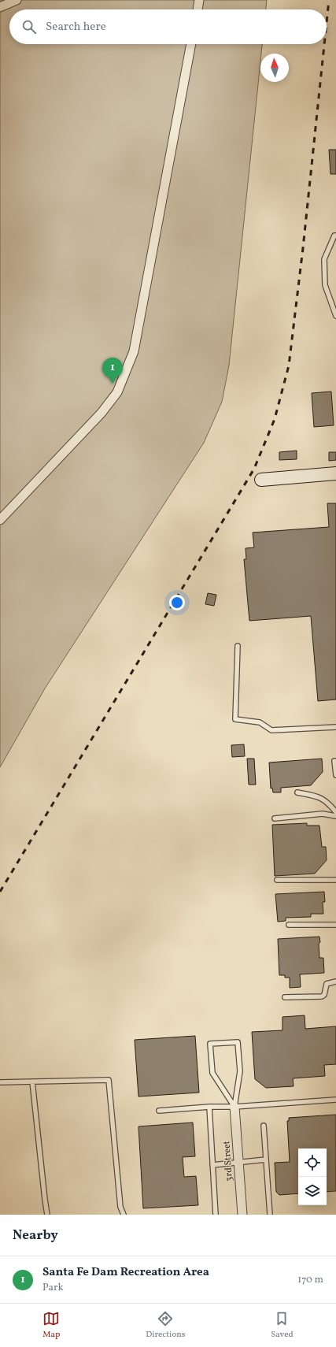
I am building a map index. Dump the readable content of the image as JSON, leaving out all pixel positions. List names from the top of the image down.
{
  "streets": {
    "street": ["3rd Street"]
  },
  "north": "top",
  "page": {
    "search": "Search here",
    "pins": "1",
    "heading": "Nearby",
    "list": [
      {
        "mark": "1",
        "name": "Santa Fe Dam Recreation Area",
        "note": "Park",
        "value": "170 m"
      }
    ],
    "nav": ["Map", "Directions", "Saved"]
  }
}
